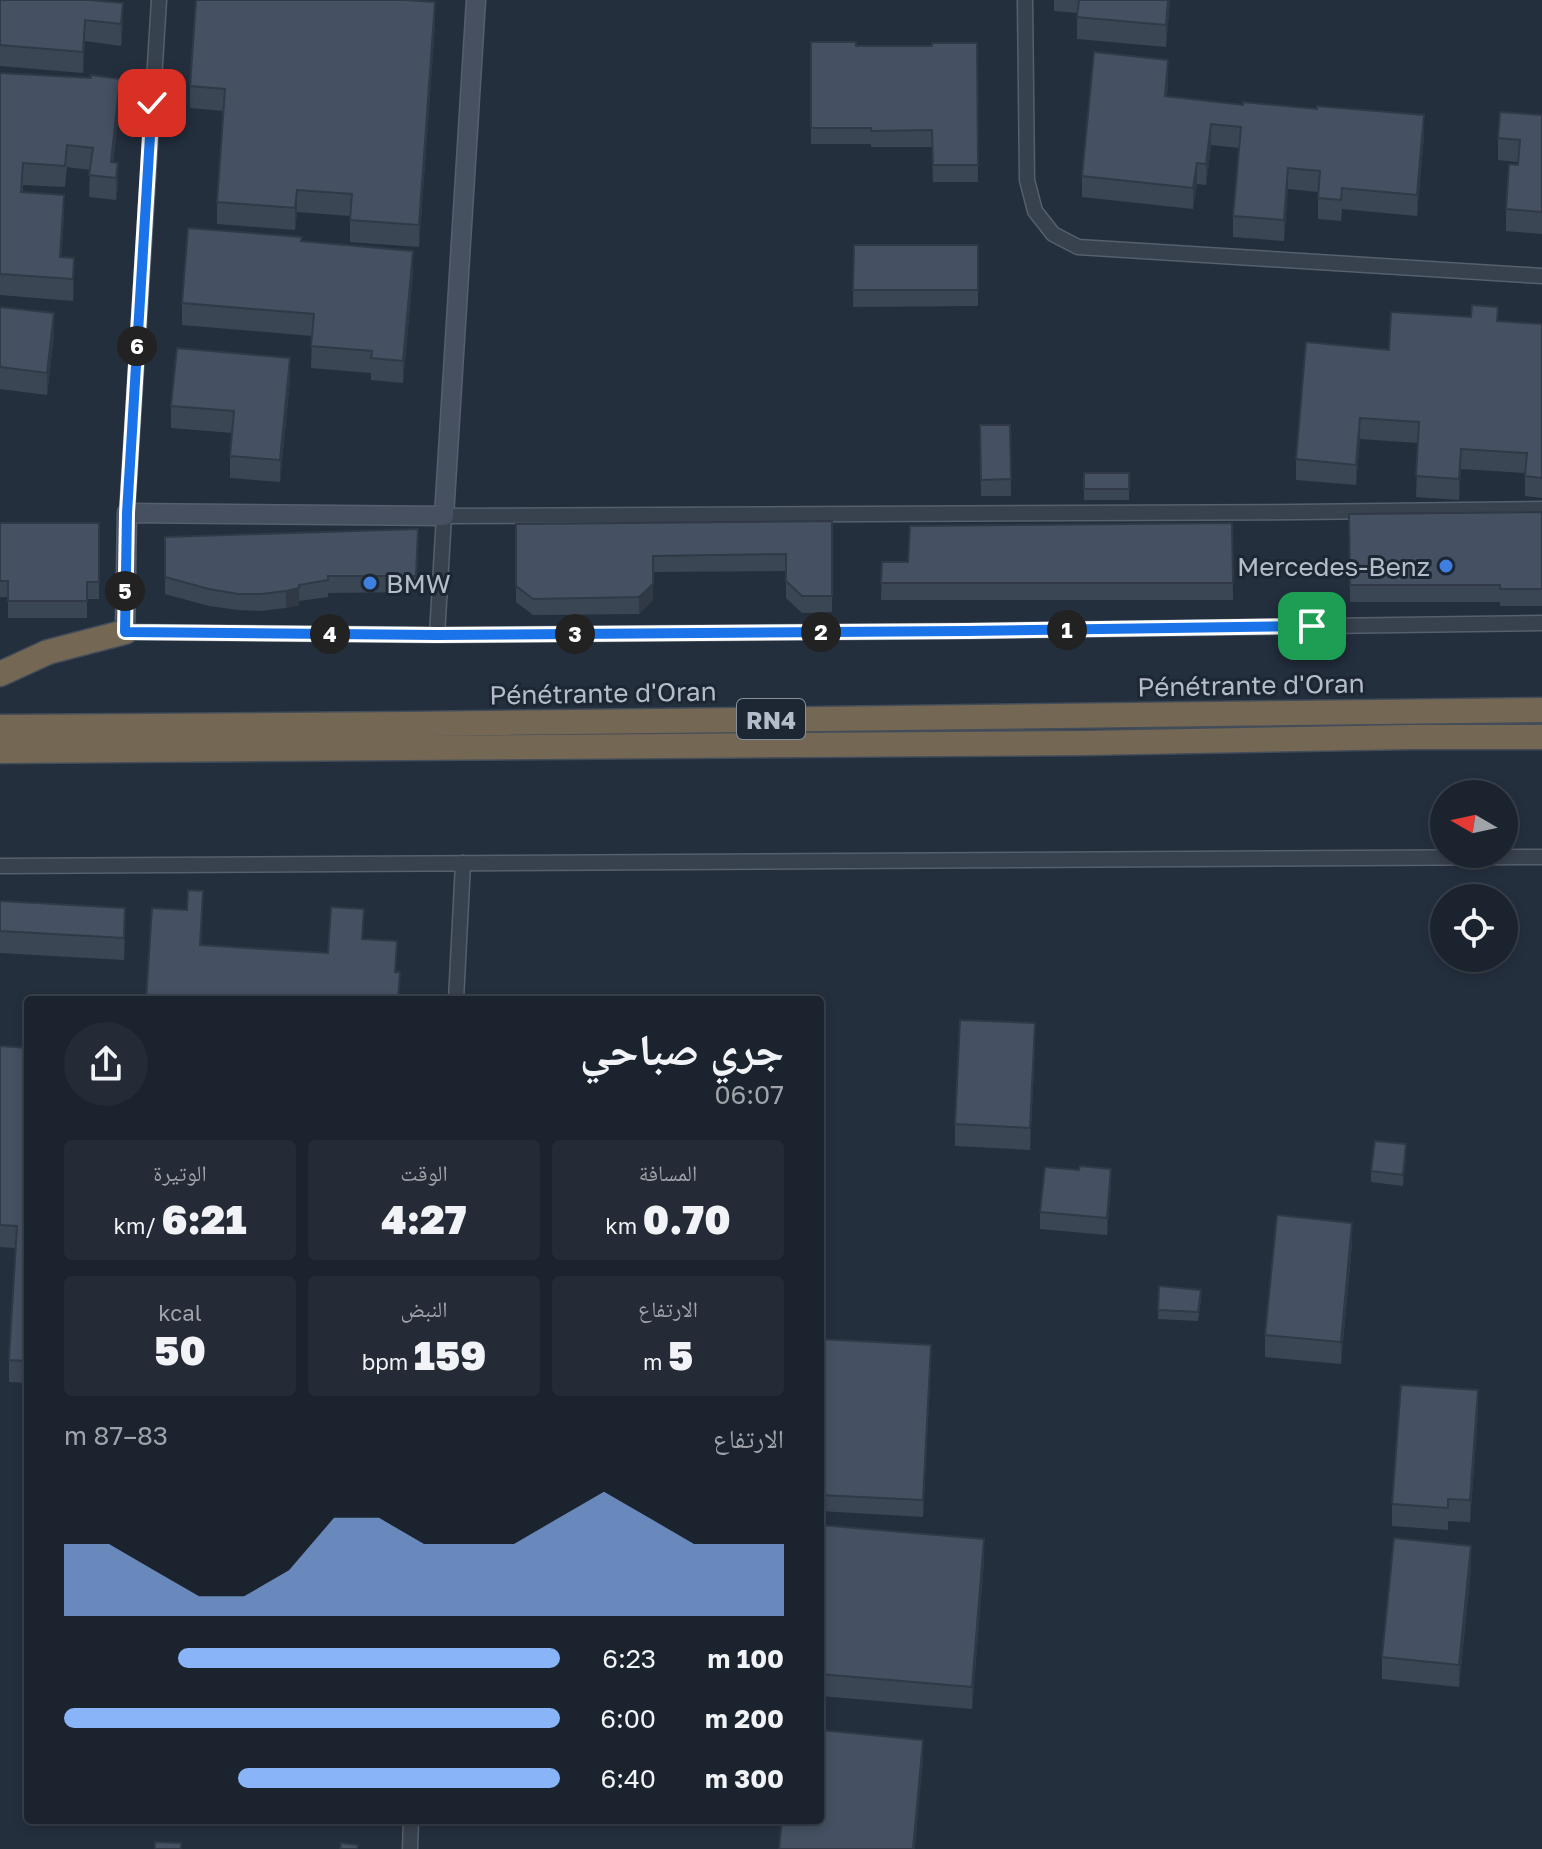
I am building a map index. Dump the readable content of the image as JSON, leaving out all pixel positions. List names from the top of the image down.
{
  "streets": {
    "highway": ["Pénétrante d'Oran", "RN4"]
  },
  "places": ["Mercedes-Benz", "BMW"],
  "north": "left",
  "page": {
    "pins": [
      "6",
      "5",
      "1",
      "2",
      "3",
      "4"
    ],
    "heading": ["جري صباحي", "06:07"],
    "stats": [
      ["المسافة", "0.70 km"],
      ["الوقت", "4:27"],
      ["الوتيرة", "6:21 /km"],
      ["الارتفاع", "5 m"],
      ["النبض", "159 bpm"],
      ["kcal", "50"]
    ],
    "chart": ["الارتفاع", "83–87 m"],
    "list": [
      {
        "name": "100 m",
        "note": "6:23"
      },
      {
        "name": "200 m",
        "note": "6:00"
      },
      {
        "name": "300 m",
        "note": "6:40"
      }
    ]
  }
}
